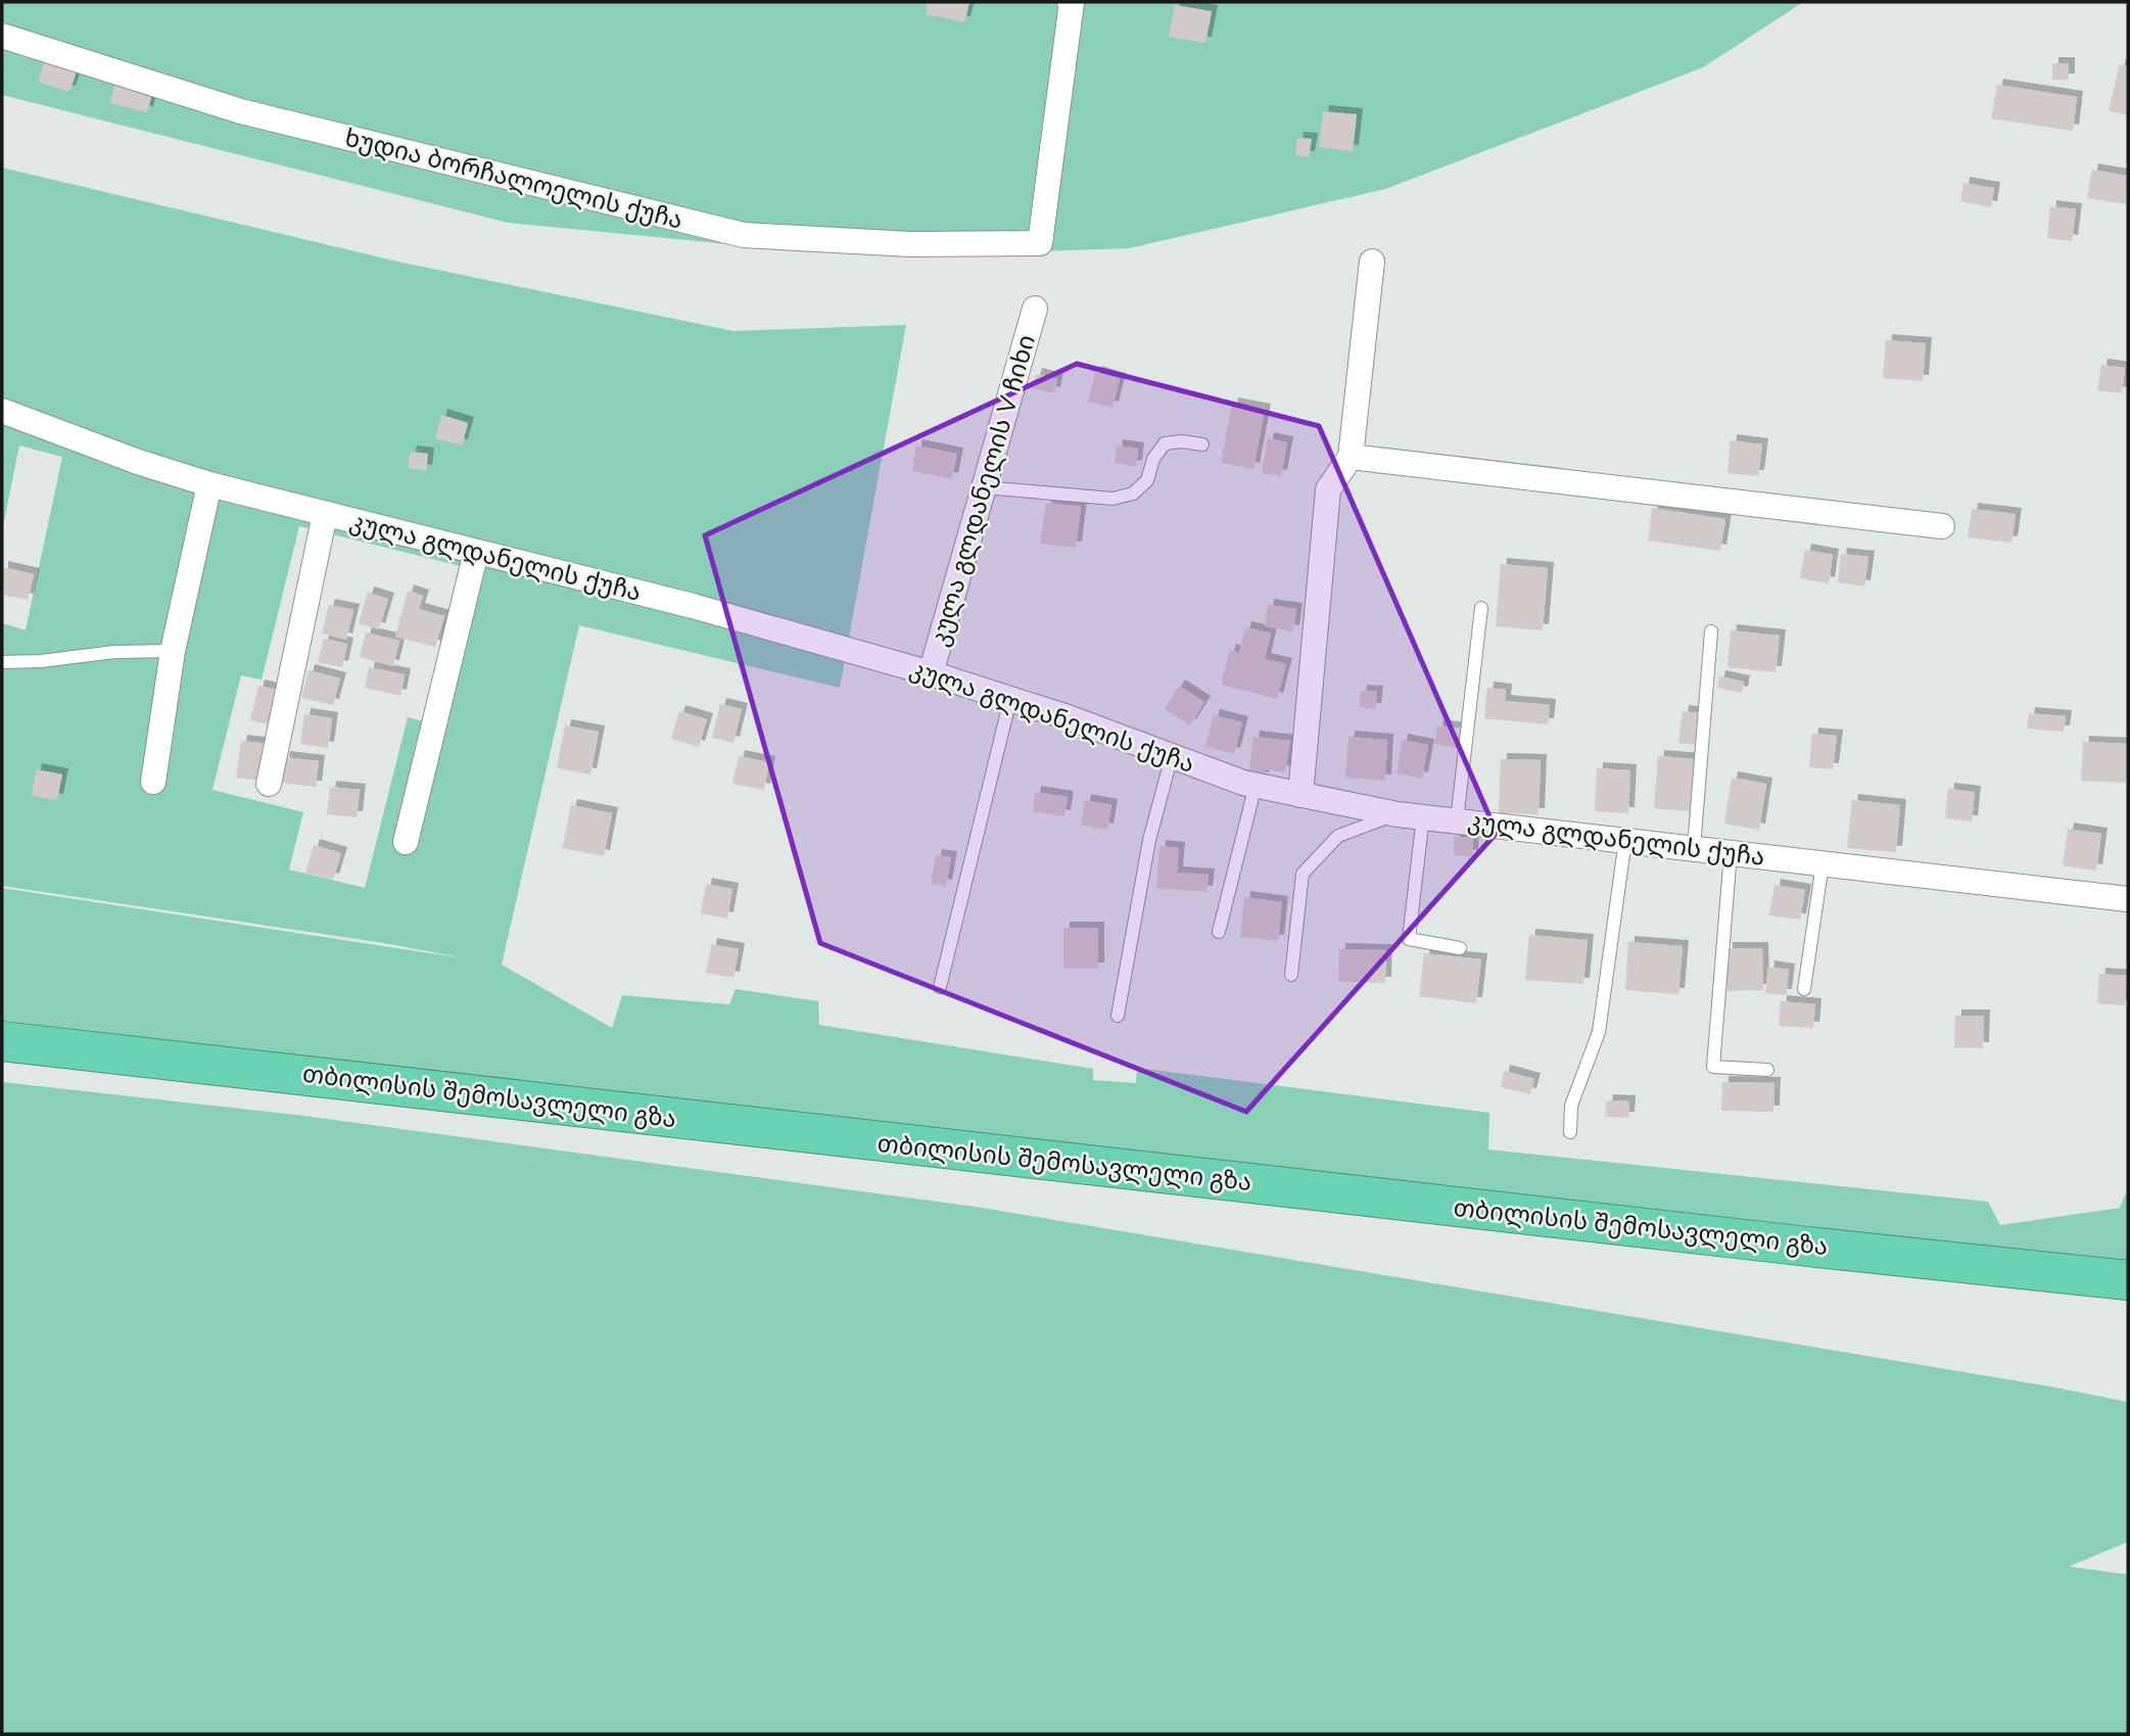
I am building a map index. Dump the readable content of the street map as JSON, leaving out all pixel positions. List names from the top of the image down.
{
  "streets": {
    "highway": ["თბილისის შემოსავლელი გზა"],
    "street": ["ხუდია ბორჩალოელის ქუჩა", "კულა გლდანელის V ჩიხი", "კულა გლდანელის ქუჩა"]
  },
  "crossings": [
    ["კულა გლდანელის V ჩიხი", "კულა გლდანელის ქუჩა"]
  ]
}
